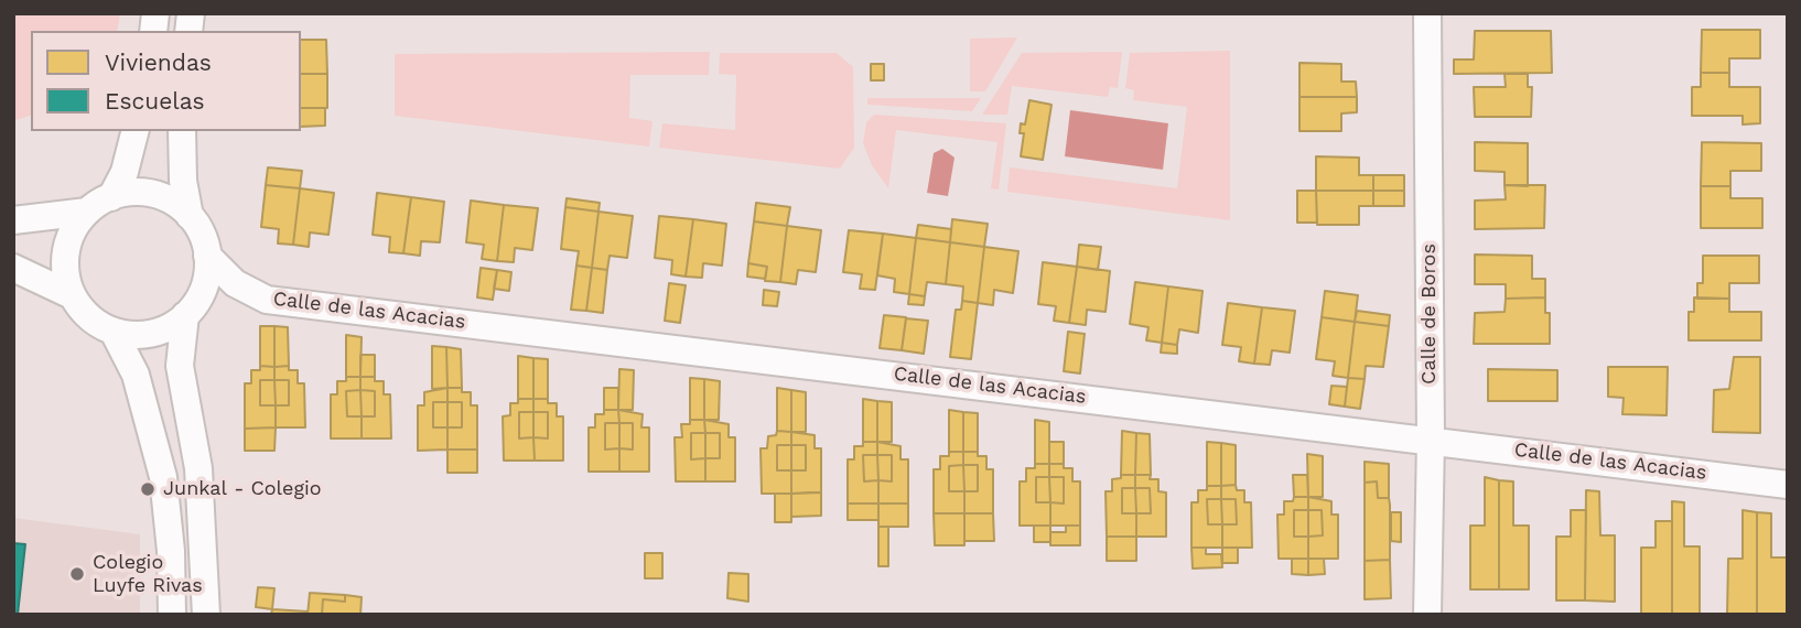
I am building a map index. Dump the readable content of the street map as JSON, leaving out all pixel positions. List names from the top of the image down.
{
  "streets": {
    "street": ["Calle de las Acacias", "Calle de Boros"]
  },
  "crossings": [
    ["Calle de las Acacias", "Calle de Boros"]
  ],
  "places": ["Junkal - Colegio", "Colegio Luyfe Rivas"],
  "legend": ["Viviendas", "Escuelas"]
}
